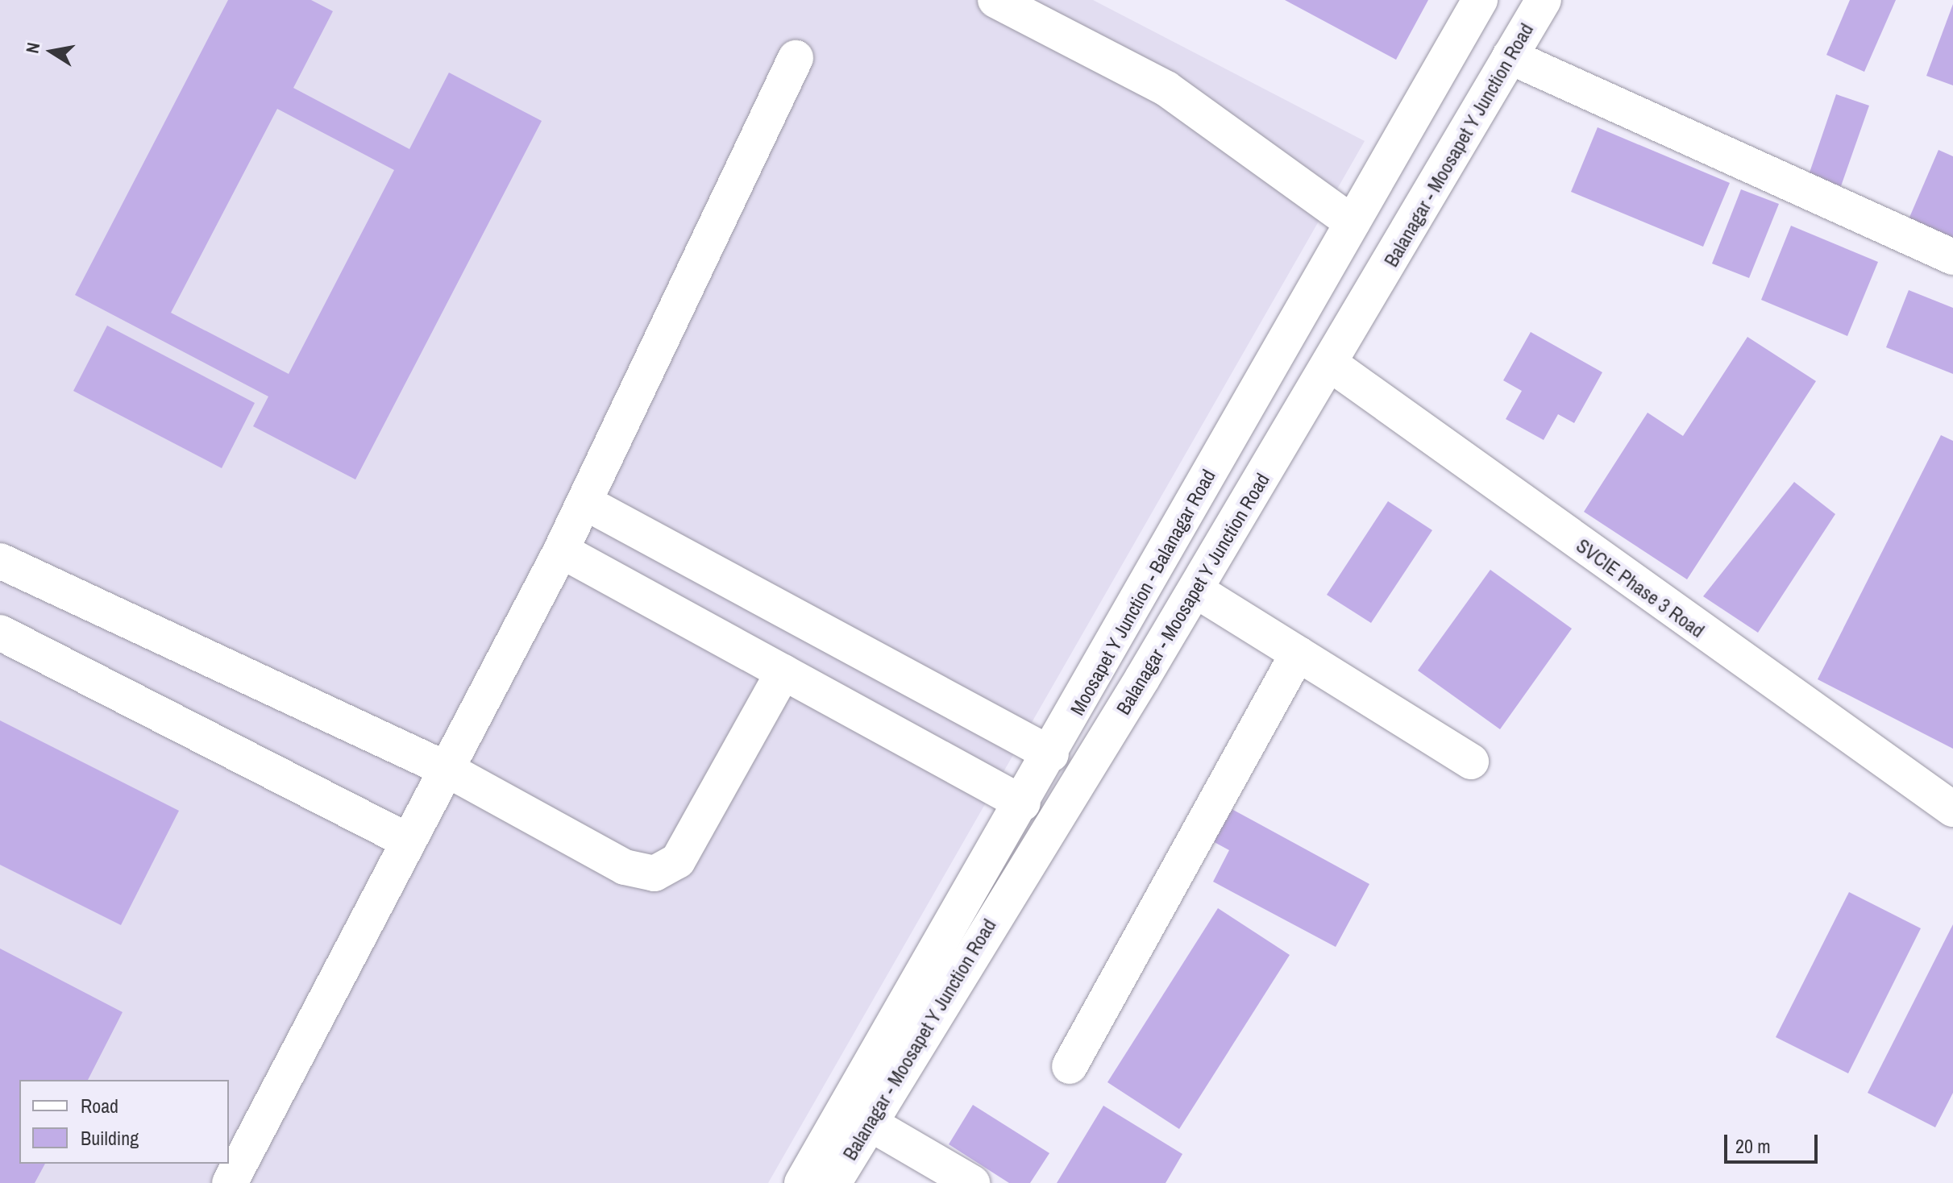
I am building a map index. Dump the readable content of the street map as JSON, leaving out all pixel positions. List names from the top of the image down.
{
  "streets": {
    "main road": ["Balanagar - Moosapet Y Junction Road", "SVCIE Phase 3 Road", "Moosapet Y Junction - Balanagar Road"]
  },
  "crossings": [
    ["Balanagar - Moosapet Y Junction Road", "SVCIE Phase 3 Road"]
  ],
  "legend": ["Road", "Building"],
  "scale_bar": "20 m",
  "north": "left"
}
